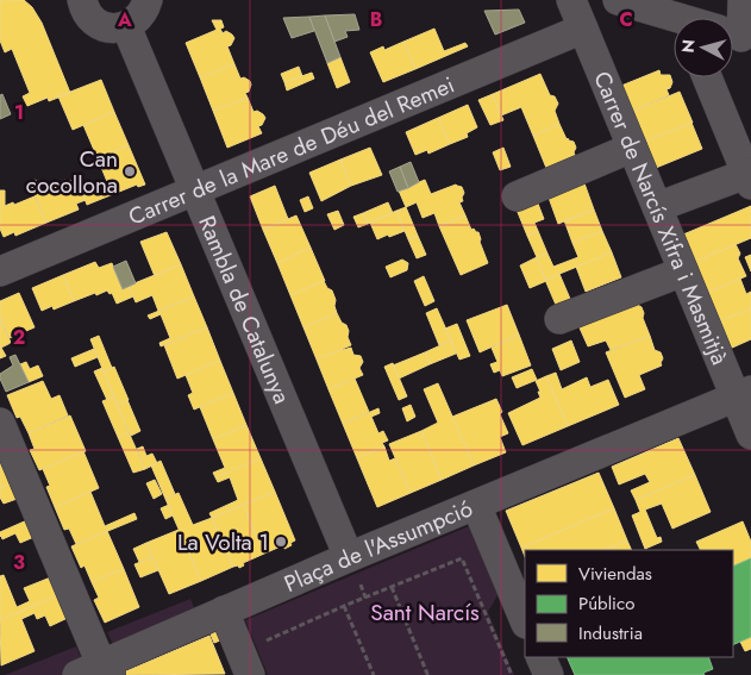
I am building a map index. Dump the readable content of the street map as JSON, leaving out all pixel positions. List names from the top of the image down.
{
  "streets": {
    "street": [
      "Carrer de la Mare de Déu del Remei",
      "Carrer de Narcís Xifra i Masmitjà",
      "Rambla de Catalunya",
      "Plaça de l'Assumpció"
    ]
  },
  "crossings": [
    ["Carrer de la Mare de Déu del Remei", "Carrer de Narcís Xifra i Masmitjà"],
    ["Carrer de la Mare de Déu del Remei", "Rambla de Catalunya"],
    ["Rambla de Catalunya", "Plaça de l'Assumpció"]
  ],
  "parks": ["Sant Narcís"],
  "places": ["Can cocollona", "La Volta 1"],
  "legend": ["Viviendas", "Público", "Industria"],
  "north": "left",
  "grid": {
    "columns": ["A", "B", "C"],
    "rows": ["1", "2", "3"]
  }
}
